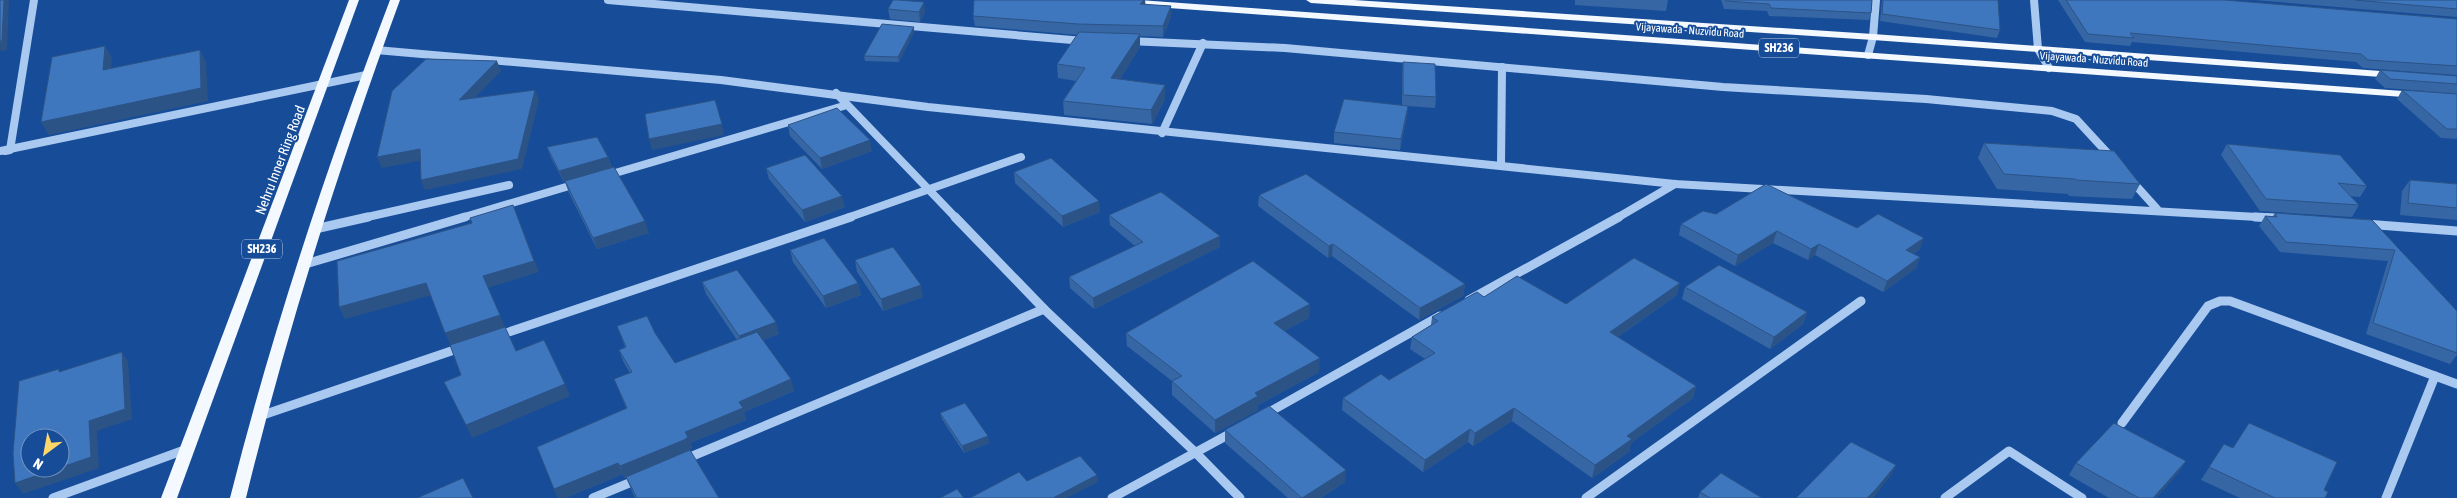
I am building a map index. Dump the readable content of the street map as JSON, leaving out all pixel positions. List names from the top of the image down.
{
  "streets": {
    "main road": ["Vijayawada - Nuzvidu Road", "SH236", "Nehru Inner Ring Road"]
  },
  "north": "bottom left"
}
